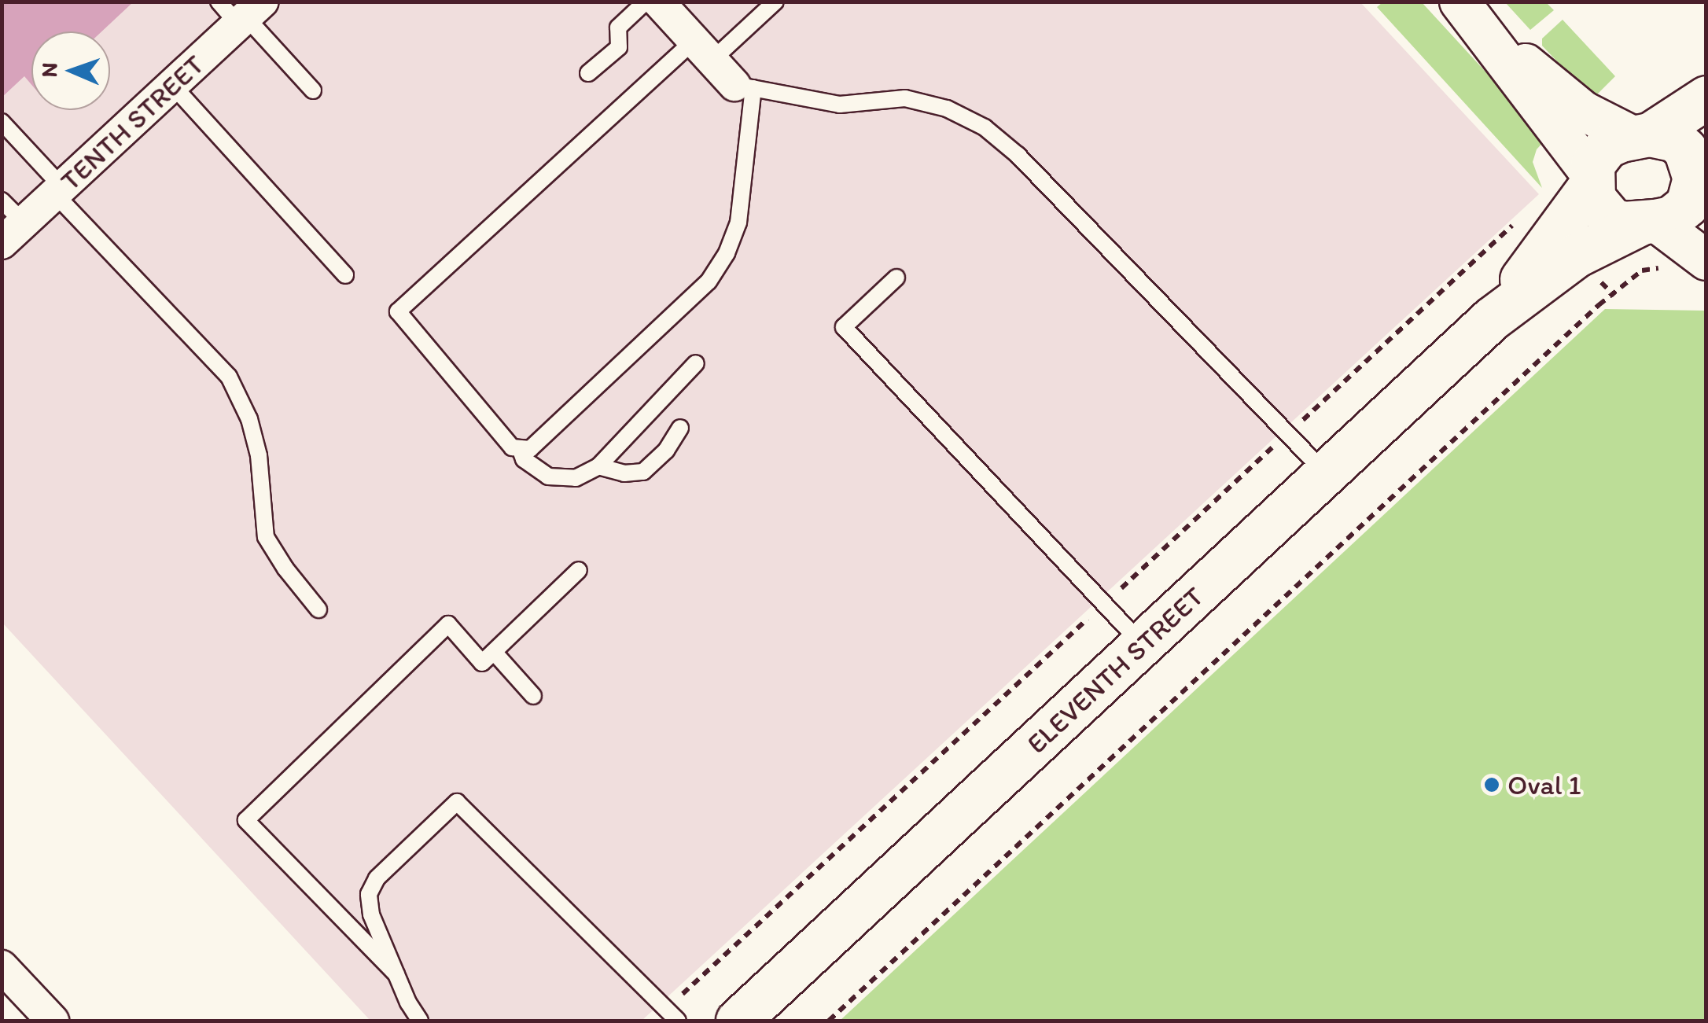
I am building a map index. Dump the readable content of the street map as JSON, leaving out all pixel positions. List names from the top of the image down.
{
  "streets": {
    "main road": ["ELEVENTH STREET"],
    "street": ["TENTH STREET"]
  },
  "places": ["Oval 1"],
  "north": "left"
}
